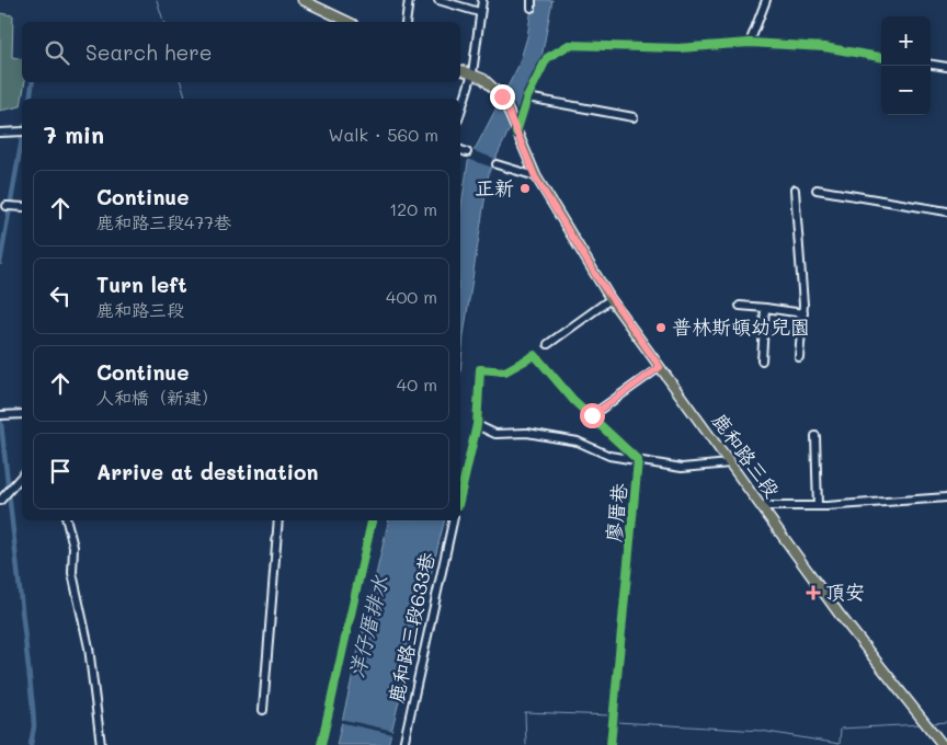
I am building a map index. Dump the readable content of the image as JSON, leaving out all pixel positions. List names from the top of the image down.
{
  "streets": {
    "main road": ["鹿和路三段"],
    "street": ["廖厝巷", "鹿和路三段633巷"]
  },
  "water": ["洋仔厝排水"],
  "places": {
    "other": ["正新", "普林斯頓幼兒園"],
    "health": ["頂安"]
  },
  "page": {
    "map_buttons": ["+", "−"],
    "search": "Search here",
    "heading": ["7 min", "Walk · 560 m"],
    "list": [
      ["Continue", "鹿和路三段477巷", "120 m"],
      ["Turn left", "鹿和路三段", "400 m"],
      ["Continue", "人和橋（新建）", "40 m"],
      "Arrive at destination"
    ]
  }
}
